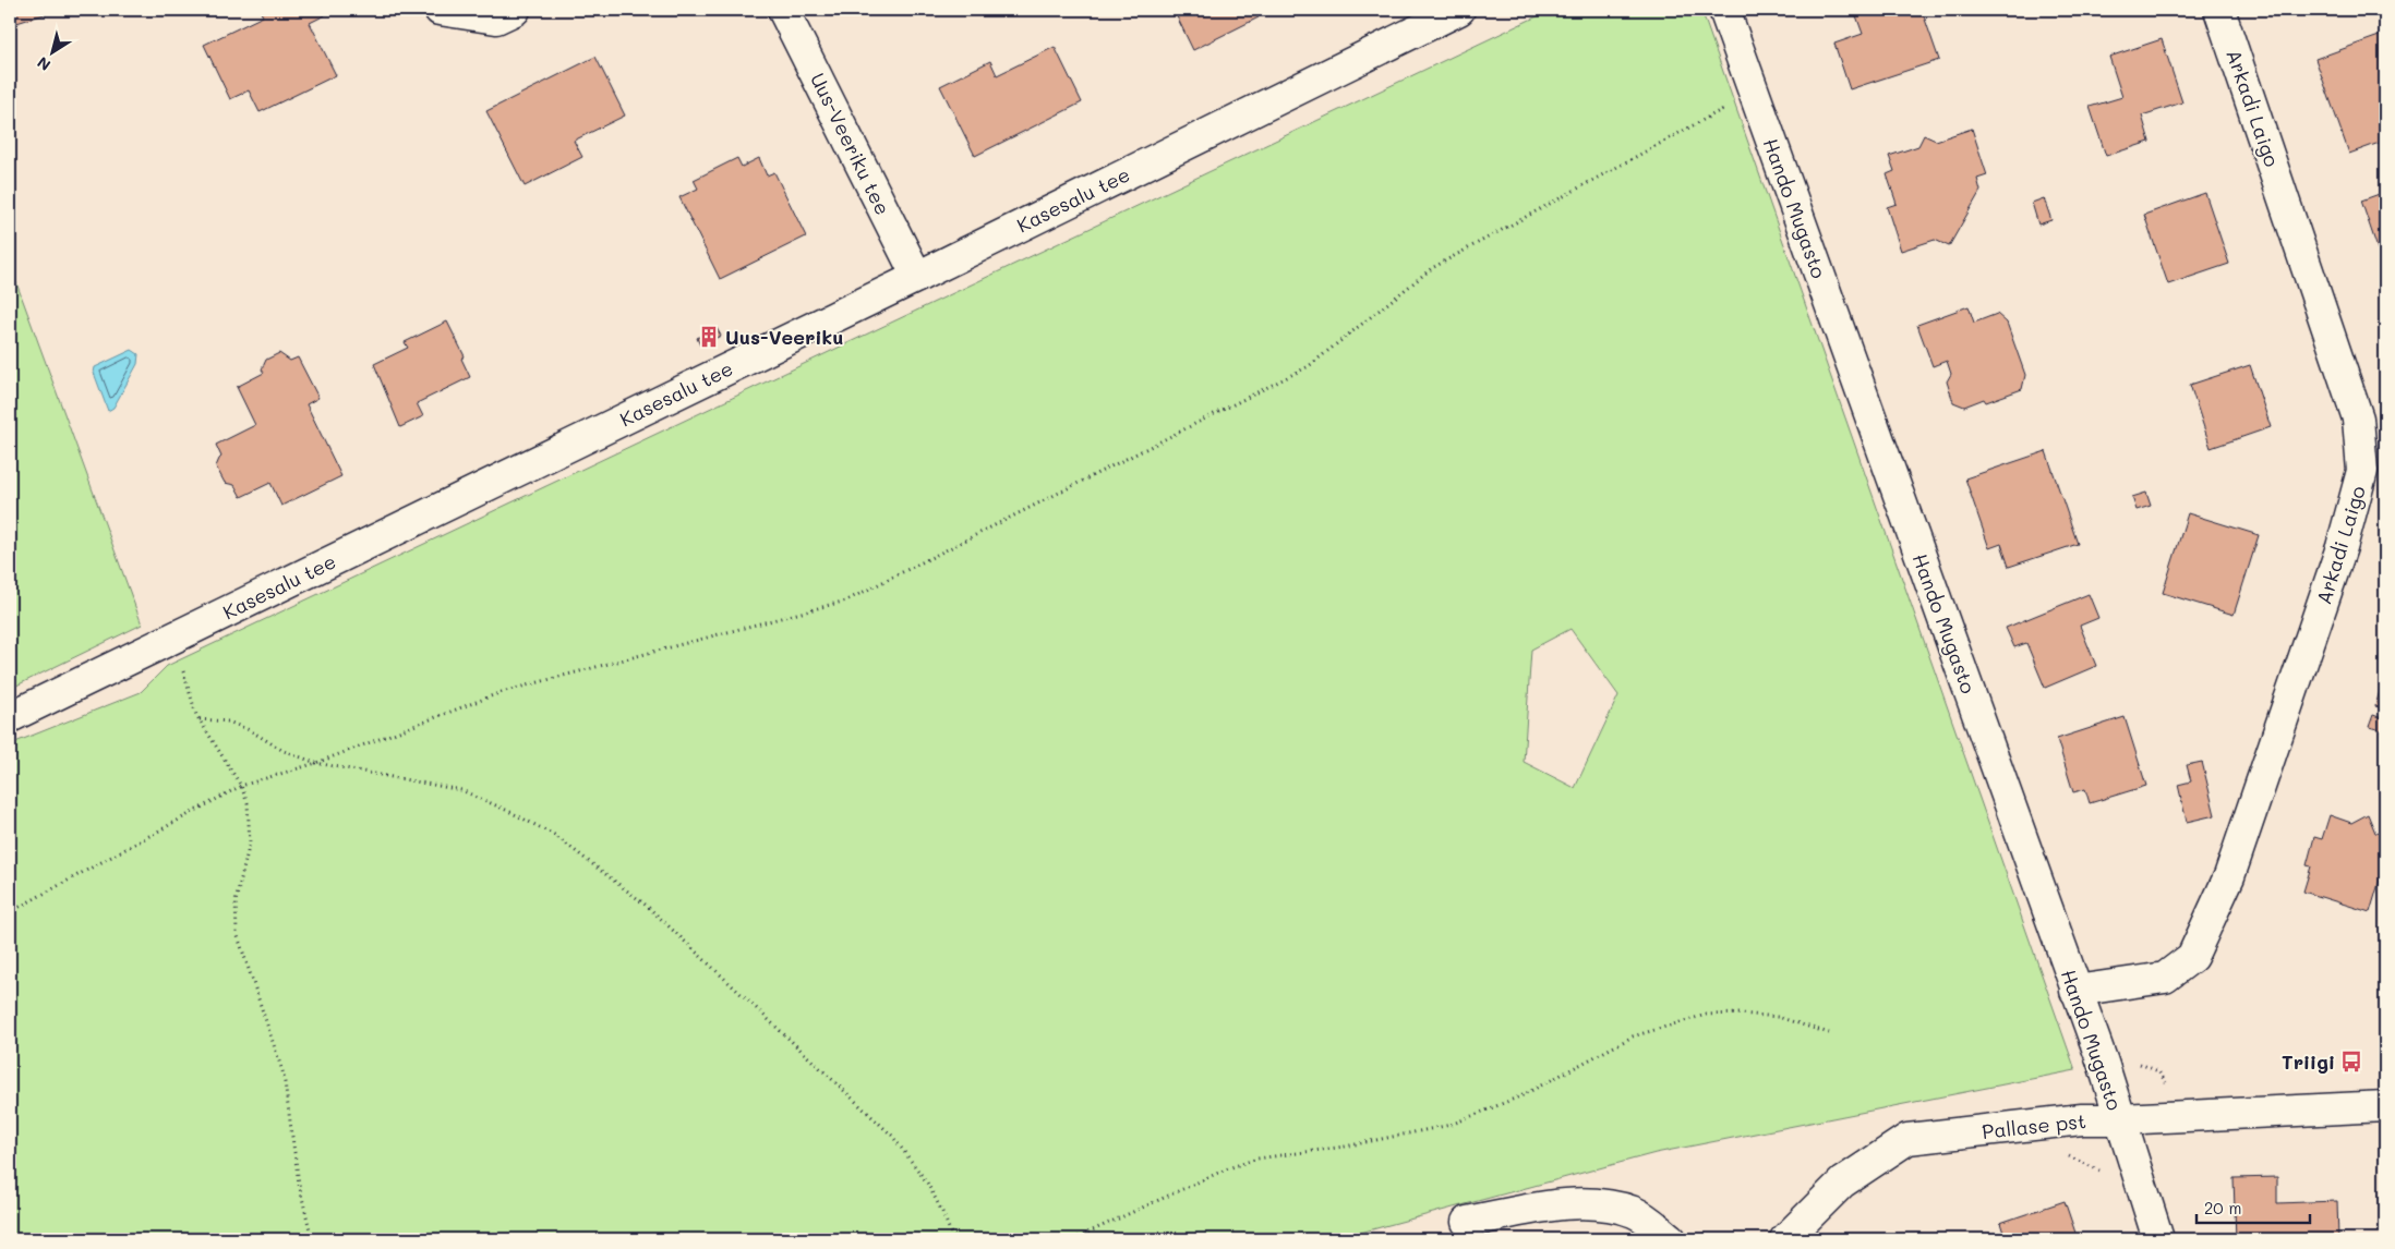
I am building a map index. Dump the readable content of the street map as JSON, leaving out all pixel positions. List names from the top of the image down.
{
  "streets": {
    "street": [
      "Arkadi Laigo",
      "Uus-Veeriku tee",
      "Kasesalu tee",
      "Hando Mugasto",
      "Pallase pst"
    ]
  },
  "crossings": [
    ["Arkadi Laigo", "Hando Mugasto"],
    ["Uus-Veeriku tee", "Kasesalu tee"],
    ["Hando Mugasto", "Pallase pst"]
  ],
  "places": {
    "building": ["Uus-Veeriku"],
    "bus stop": ["Triigi"]
  },
  "scale_bar": "20 m",
  "north": "bottom left"
}
